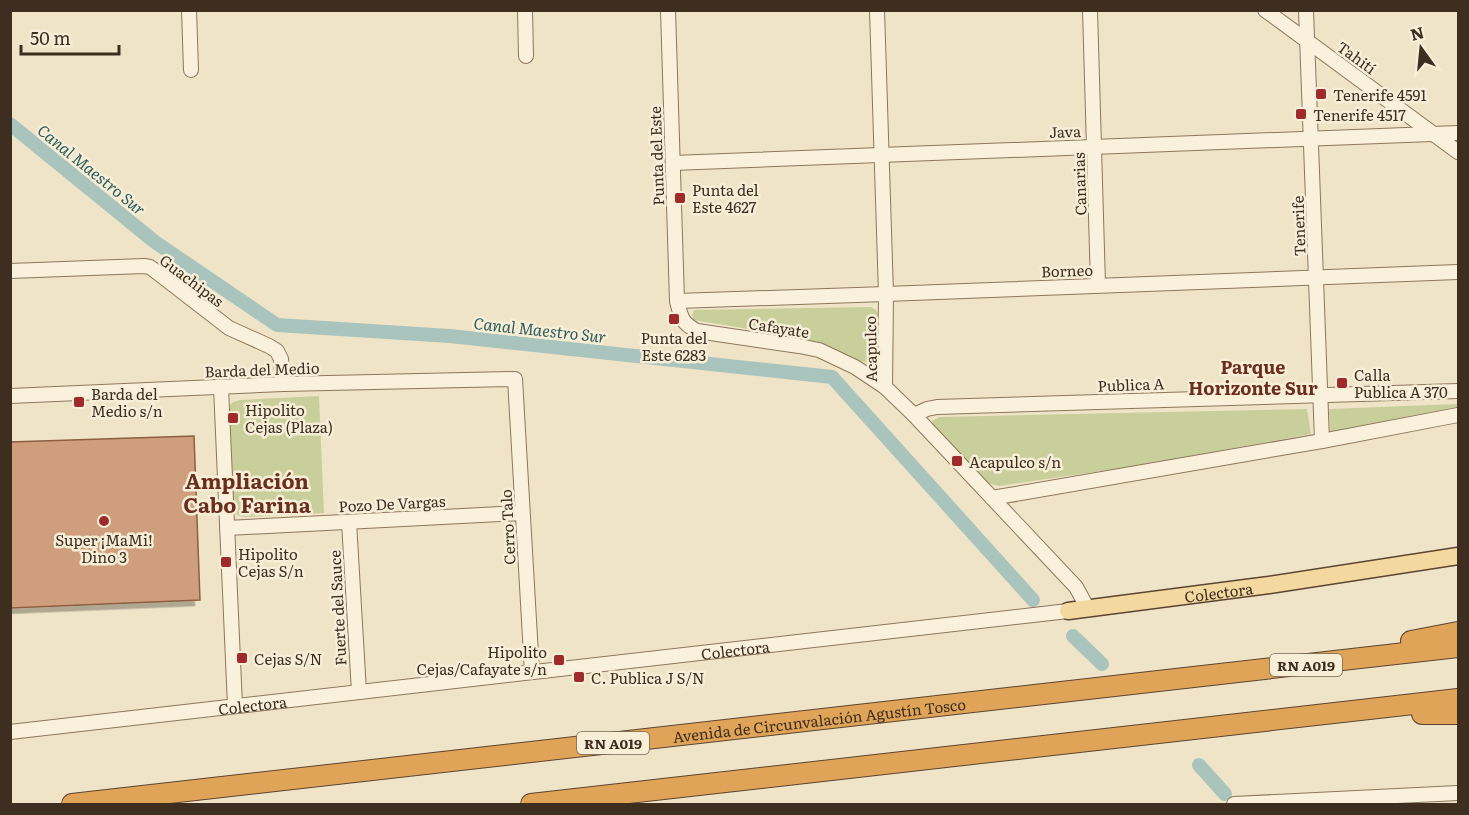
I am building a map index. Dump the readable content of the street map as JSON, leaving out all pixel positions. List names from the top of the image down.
{
  "streets": {
    "highway": ["RN A019", "Avenida de Circunvalación Agustín Tosco"],
    "main road": ["Colectora"],
    "street": [
      "Tahití",
      "Java",
      "Punta del Este",
      "Canarias",
      "Tenerife",
      "Borneo",
      "Guachipas",
      "Cafayate",
      "Acapulco",
      "Barda del Medio",
      "Publica A",
      "Pozo De Vargas",
      "Cerro Talo",
      "Fuerte del Sauce"
    ]
  },
  "crossings": [
    ["Tahití", "Java"],
    ["Tahití", "Tenerife"],
    ["Java", "Punta del Este"],
    ["Java", "Canarias"],
    ["Java", "Tenerife"],
    ["Java", "Acapulco"],
    ["Punta del Este", "Borneo"],
    ["Punta del Este", "Cafayate"],
    ["Canarias", "Borneo"],
    ["Tenerife", "Borneo"],
    ["Tenerife", "Publica A"],
    ["Borneo", "Cafayate"],
    ["Borneo", "Acapulco"],
    ["Guachipas", "Barda del Medio"],
    ["Cafayate", "Acapulco"],
    ["Acapulco", "Publica A"],
    ["Acapulco", "Colectora"],
    ["Barda del Medio", "Cerro Talo"],
    ["Pozo De Vargas", "Cerro Talo"],
    ["Pozo De Vargas", "Fuerte del Sauce"],
    ["Cerro Talo", "Colectora"],
    ["Colectora", "Fuerte del Sauce"]
  ],
  "districts": ["Parque Horizonte Sur", "Ampliación Cabo Farina"],
  "water": ["Canal Maestro Sur"],
  "places": {
    "transit": [
      "Tenerife 4591",
      "Tenerife 4517",
      "Punta del Este 4627",
      "Punta del Este 6283",
      "Calla Publica A 370",
      "Barda del Medio s/n",
      "Hipolito Cejas (Plaza)",
      "Acapulco s/n",
      "Hipolito Cejas S/n",
      "Cejas S/N",
      "Hipolito Cejas/Cafayate s/n",
      "C. Publica J S/N"
    ],
    "other": ["Super ¡MaMi! Dino 3"]
  },
  "scale_bar": "50 m",
  "north": "top"
}
